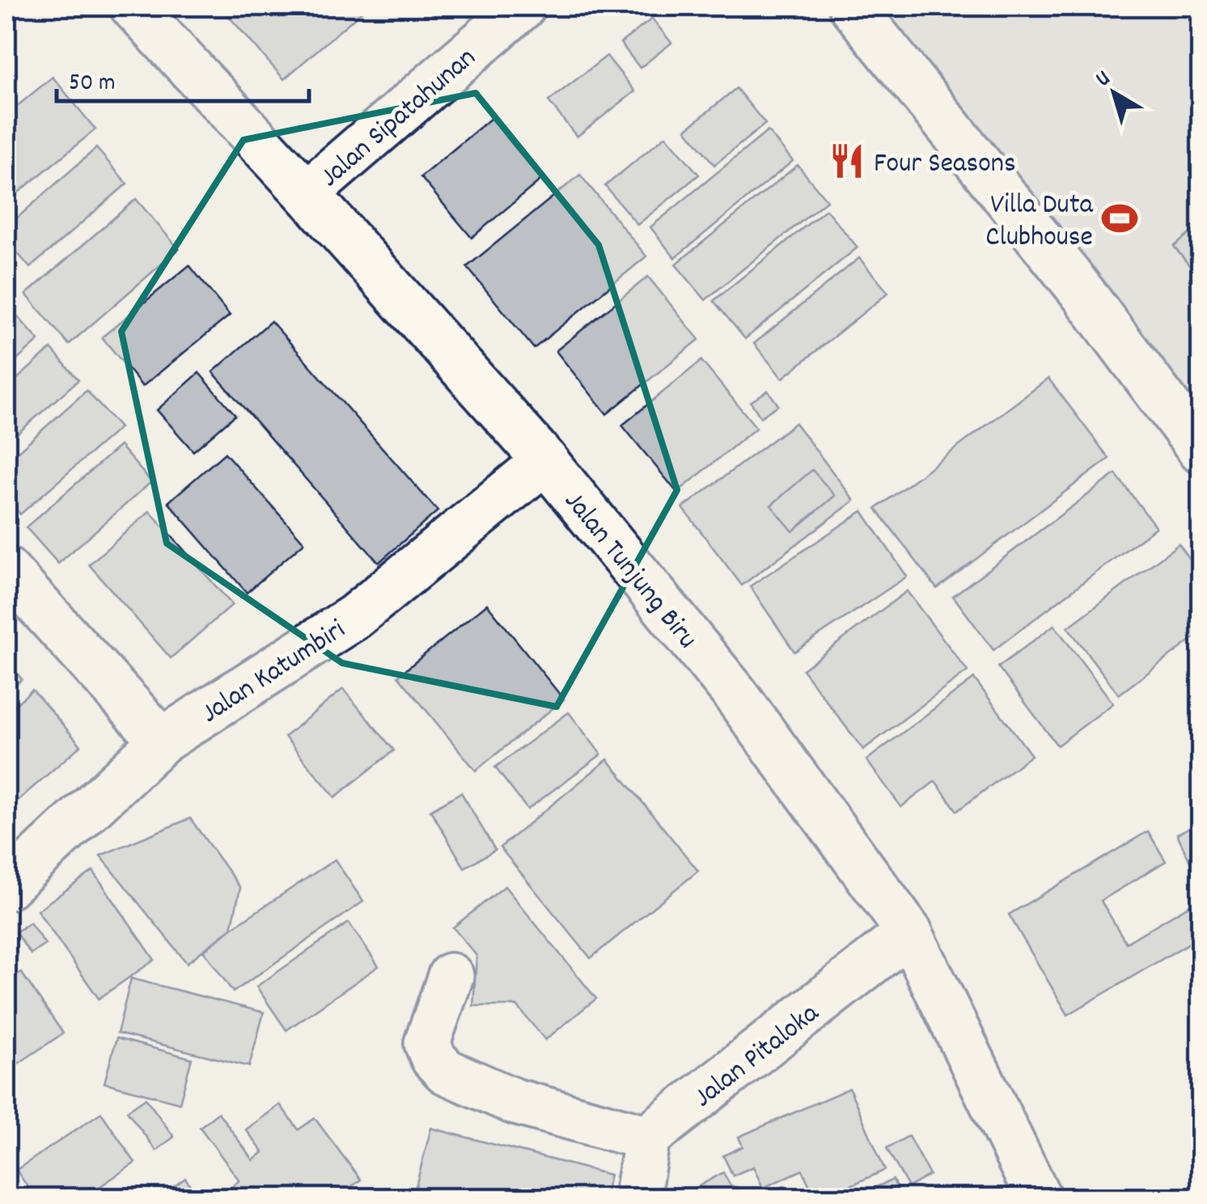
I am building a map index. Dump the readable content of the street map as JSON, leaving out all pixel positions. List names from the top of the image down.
{
  "streets": {
    "street": [
      "Jalan Sipatahunan",
      "Jalan Tunjung Biru",
      "Jalan Katumbiri",
      "Jalan Pitaloka"
    ]
  },
  "crossings": [
    ["Jalan Sipatahunan", "Jalan Tunjung Biru"],
    ["Jalan Tunjung Biru", "Jalan Katumbiri"],
    ["Jalan Tunjung Biru", "Jalan Pitaloka"]
  ],
  "places": {
    "restaurant": ["Four Seasons"],
    "sports": ["Villa Duta Clubhouse"]
  },
  "scale_bar": "50 m",
  "north": "top left"
}
